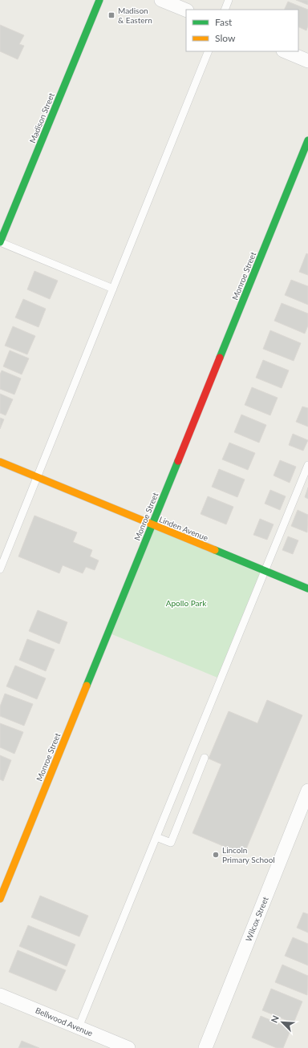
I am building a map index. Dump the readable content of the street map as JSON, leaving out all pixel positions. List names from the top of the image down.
{
  "streets": {
    "street": [
      "Madison Street",
      "Monroe Street",
      "Linden Avenue",
      "Wilcox Street",
      "Bellwood Avenue"
    ]
  },
  "crossings": [
    ["Monroe Street", "Linden Avenue"]
  ],
  "parks": ["Apollo Park"],
  "places": {
    "transit": ["Madison & Eastern"],
    "other": ["Lincoln Primary School"]
  },
  "legend": ["Fast", "Slow"],
  "north": "top left"
}
